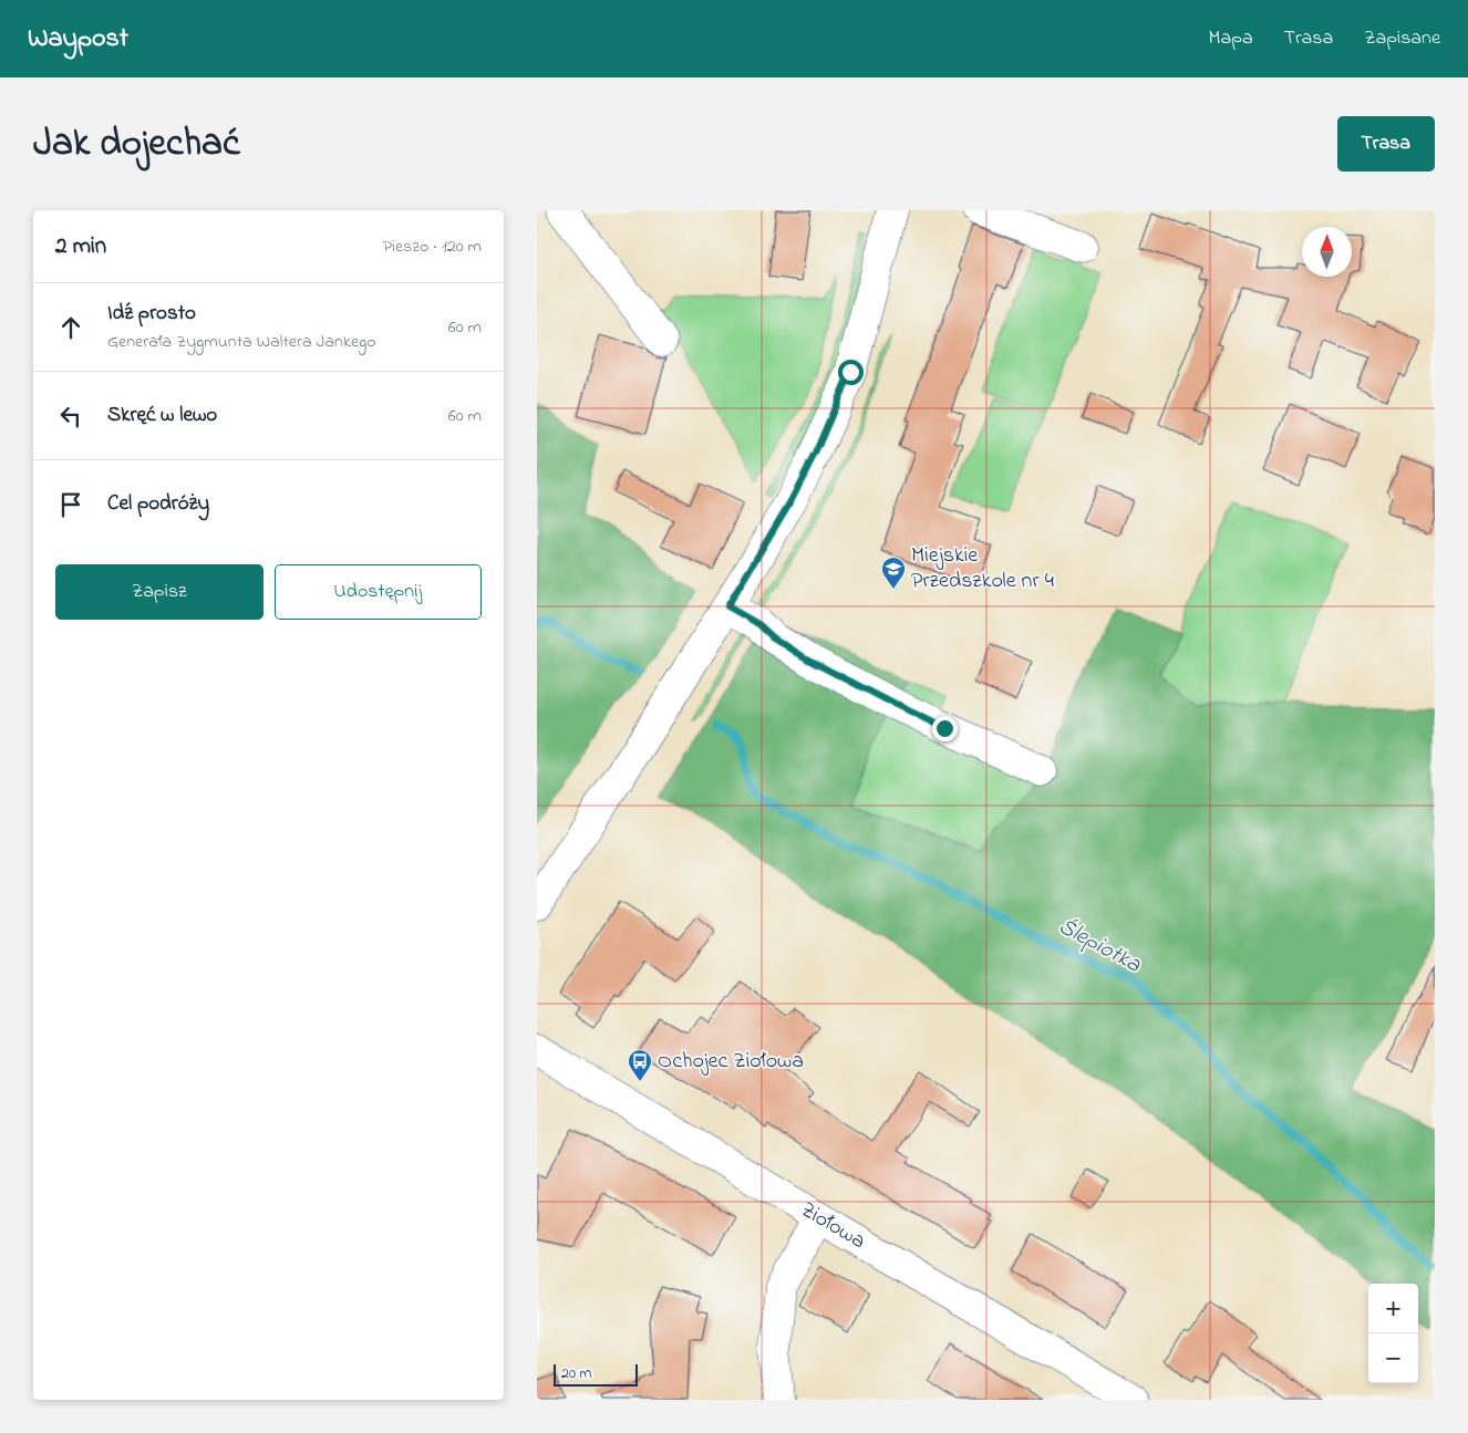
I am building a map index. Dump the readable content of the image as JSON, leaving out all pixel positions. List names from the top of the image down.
{
  "streets": {
    "street": ["Ziołowa"]
  },
  "water": ["Ślepiotka"],
  "places": {
    "school or university": ["Miejskie Przedszkole nr 4"],
    "bus stop": ["Ochojec Ziołowa"]
  },
  "scale_bar": "20 m",
  "north": "top",
  "page": {
    "header": "Waypost",
    "nav": ["Mapa", "Trasa", "Zapisane"],
    "title": "Jak dojechać",
    "buttons": [
      "Trasa",
      ["Zapisz", "Udostępnij"]
    ],
    "heading": ["2 min", "Pieszo · 120 m"],
    "list": [
      ["Idź prosto", "Generała Zygmunta Waltera Jankego", "60 m"],
      ["Skręć w lewo", "60 m"],
      "Cel podróży"
    ],
    "map_buttons": ["+", "−"],
    "scale": "20 m"
  }
}
